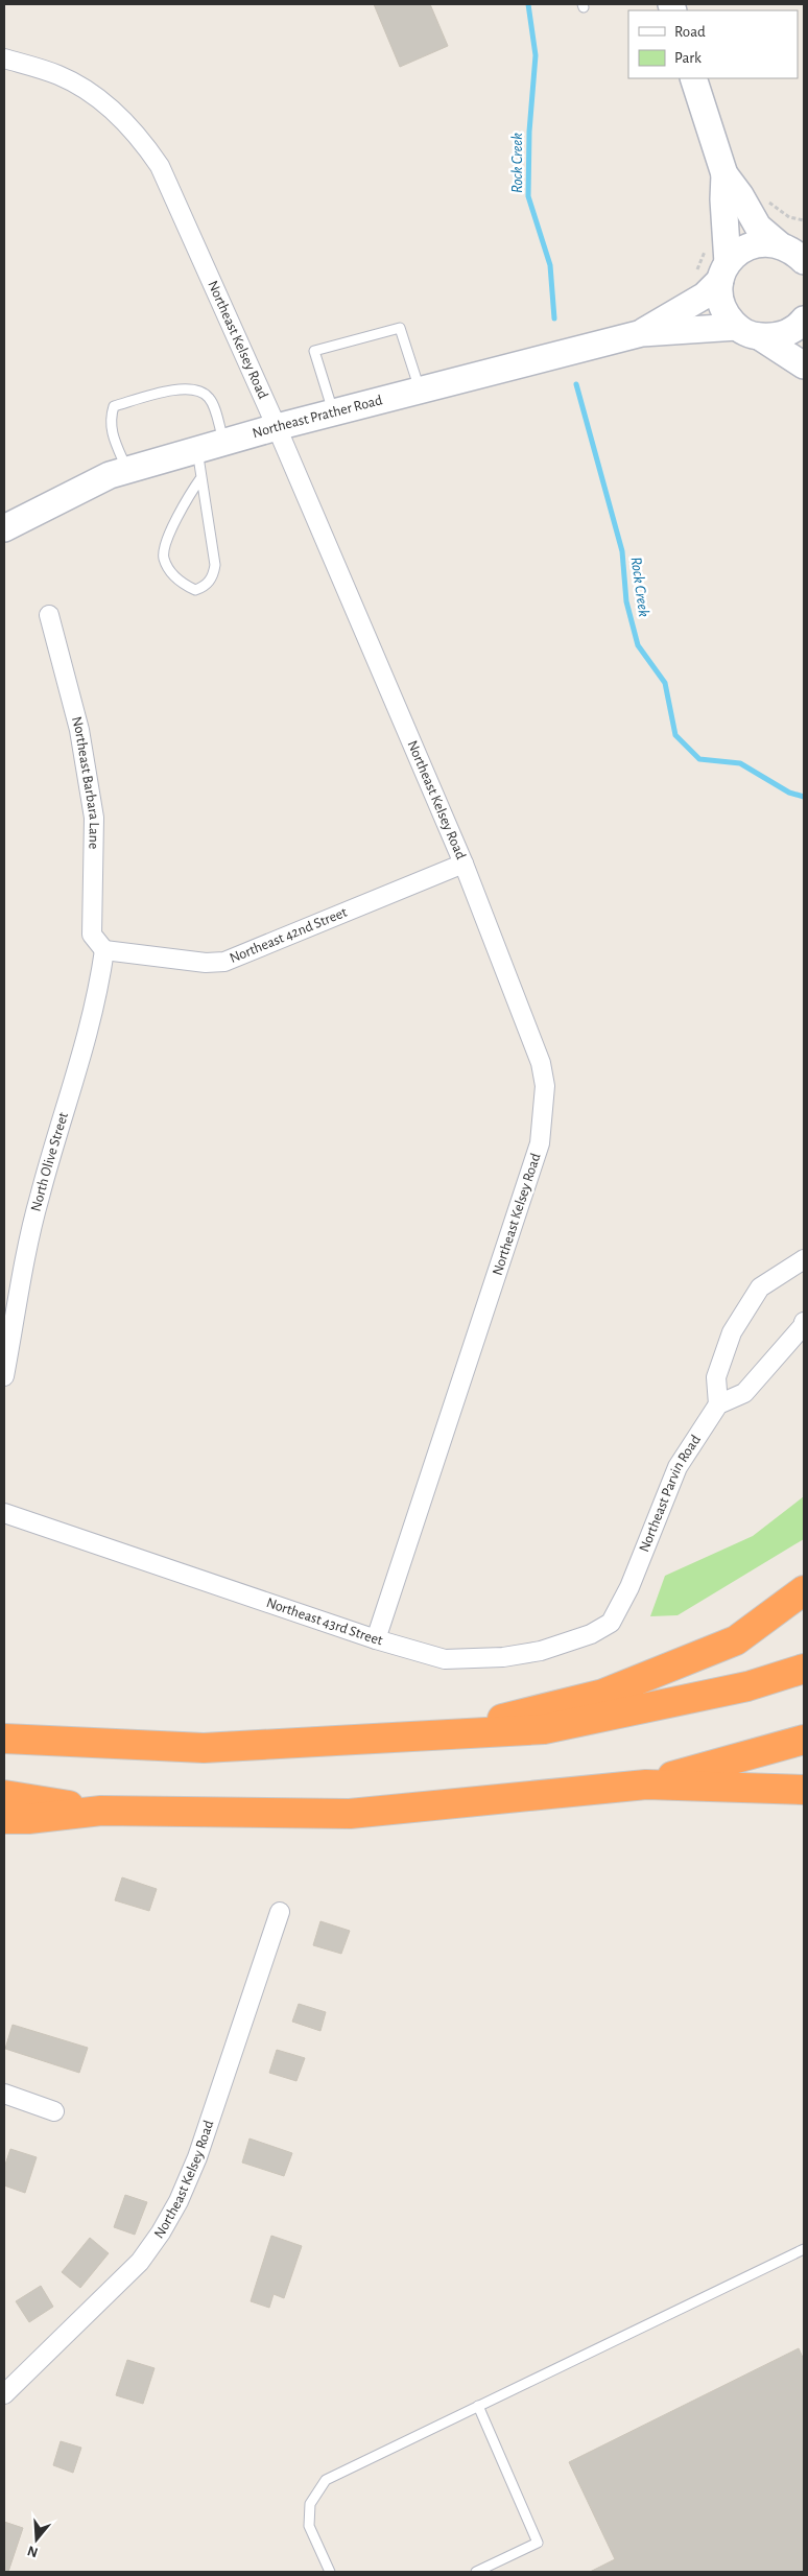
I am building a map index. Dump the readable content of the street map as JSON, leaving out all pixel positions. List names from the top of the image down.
{
  "streets": {
    "main road": ["Northeast Prather Road"],
    "street": [
      "Northeast Kelsey Road",
      "Northeast Barbara Lane",
      "Northeast 42nd Street",
      "North Olive Street",
      "Northeast Parvin Road",
      "Northeast 43rd Street"
    ]
  },
  "crossings": [
    ["Northeast Kelsey Road", "Northeast Prather Road"],
    ["Northeast Kelsey Road", "Northeast 42nd Street"],
    ["Northeast Kelsey Road", "Northeast 43rd Street"],
    ["Northeast Barbara Lane", "Northeast 42nd Street"],
    ["Northeast Barbara Lane", "North Olive Street"],
    ["Northeast 42nd Street", "North Olive Street"],
    ["Northeast Parvin Road", "Northeast 43rd Street"]
  ],
  "water": ["Rock Creek"],
  "legend": ["Road", "Park"],
  "north": "bottom"
}
